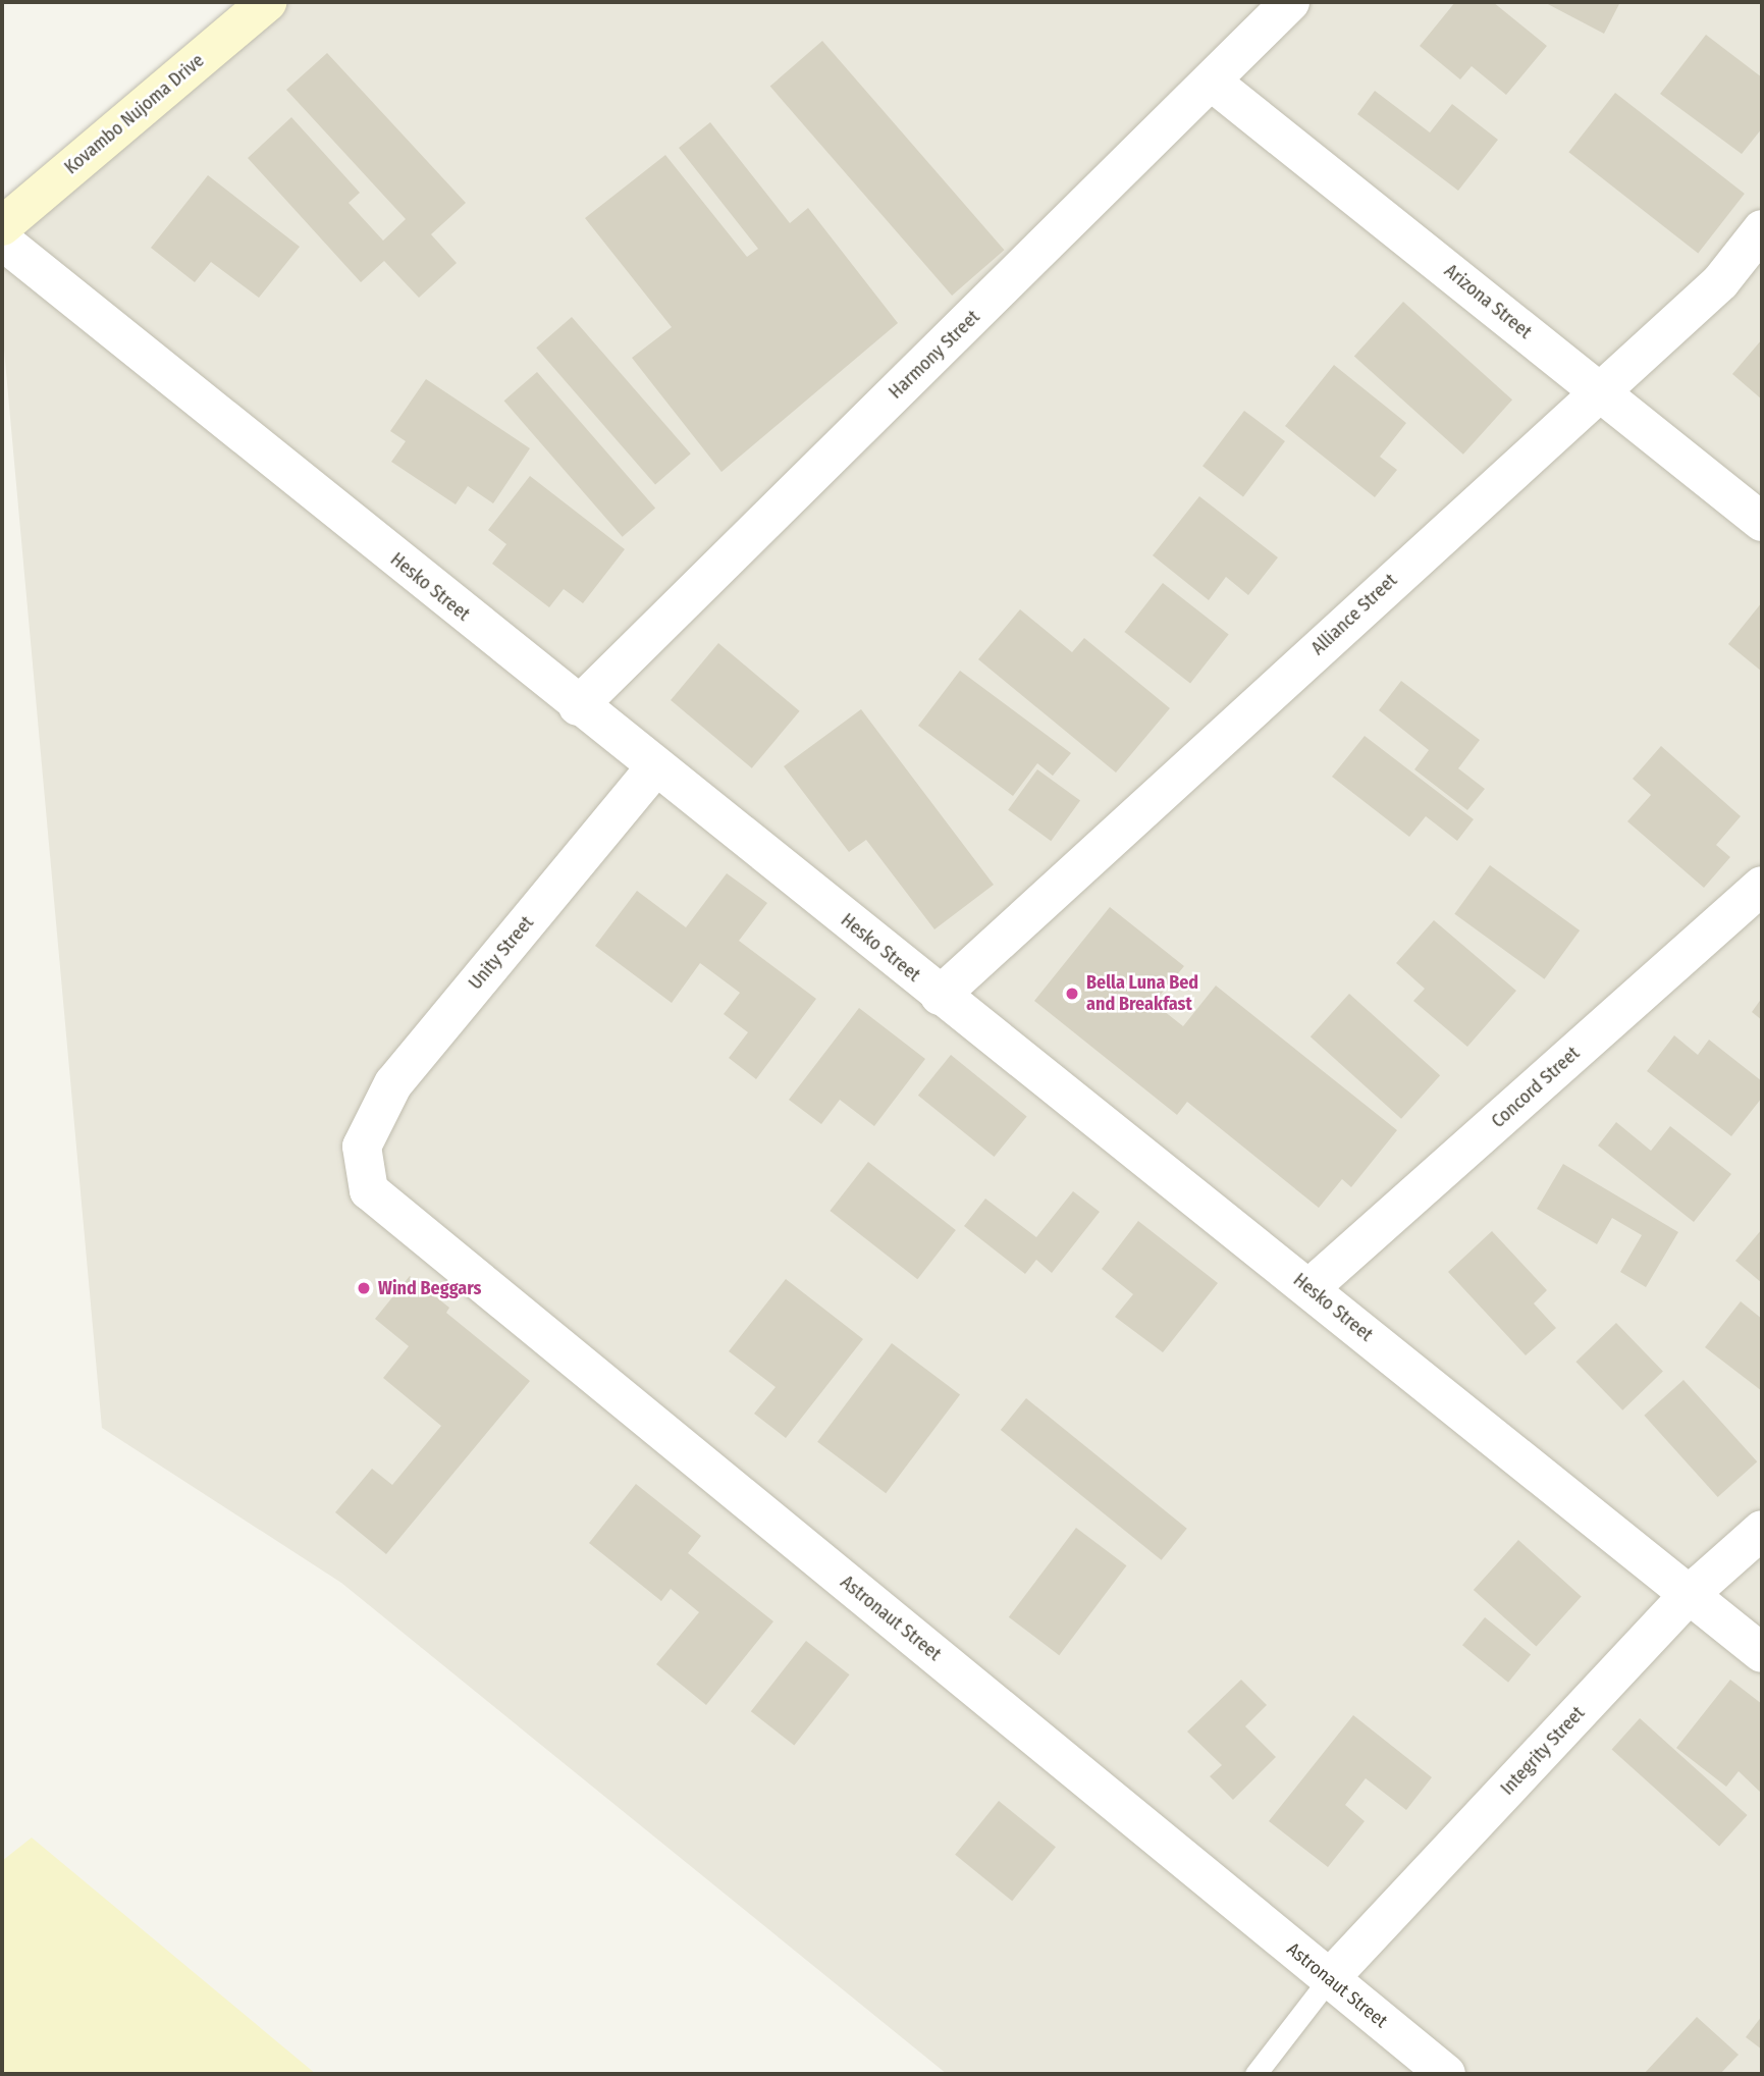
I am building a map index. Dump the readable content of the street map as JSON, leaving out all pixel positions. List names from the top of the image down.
{
  "streets": {
    "street": [
      "Kovambo Nujoma Drive",
      "Arizona Street",
      "Harmony Street",
      "Hesko Street",
      "Alliance Street",
      "Unity Street",
      "Concord Street",
      "Astronaut Street",
      "Integrity Street"
    ]
  },
  "crossings": [
    ["Arizona Street", "Harmony Street"],
    ["Arizona Street", "Alliance Street"],
    ["Harmony Street", "Hesko Street"],
    ["Hesko Street", "Alliance Street"],
    ["Hesko Street", "Unity Street"],
    ["Hesko Street", "Concord Street"],
    ["Hesko Street", "Integrity Street"],
    ["Unity Street", "Astronaut Street"],
    ["Astronaut Street", "Integrity Street"]
  ],
  "places": ["Bella Luna Bed and Breakfast", "Wind Beggars"]
}
